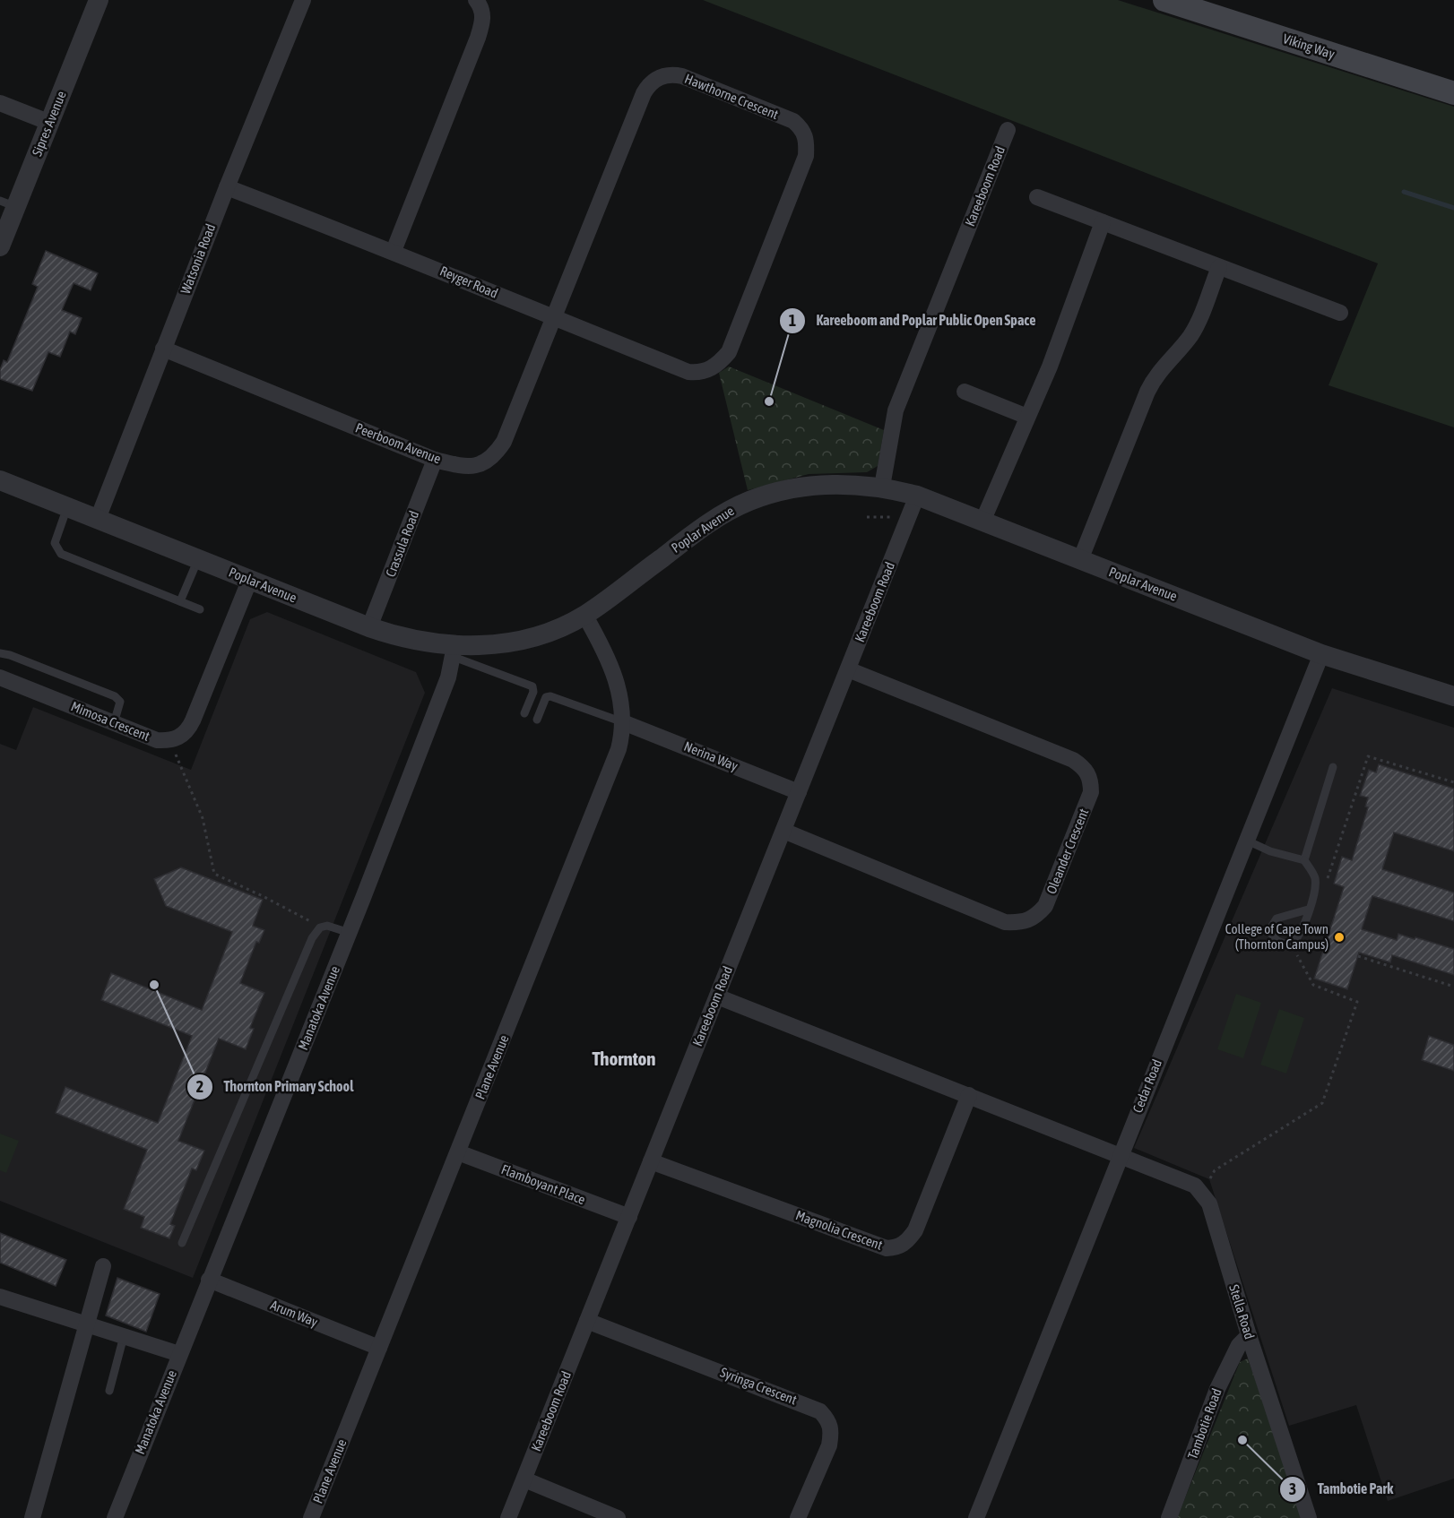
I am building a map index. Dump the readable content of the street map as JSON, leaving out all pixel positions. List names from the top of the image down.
{
  "streets": {
    "main road": ["Viking Way"],
    "street": [
      "Hawthorne Crescent",
      "Sipres Avenue",
      "Kareeboom Road",
      "Watsonia Road",
      "Reyger Road",
      "Peerboom Avenue",
      "Poplar Avenue",
      "Crassula Road",
      "Mimosa Crescent",
      "Nerina Way",
      "Oleander Crescent",
      "Manatoka Avenue",
      "Plane Avenue",
      "Cedar Road",
      "Flamboyant Place",
      "Magnolia Crescent",
      "Stella Road",
      "Arum Way",
      "Syringa Crescent",
      "Tambotie Road"
    ]
  },
  "crossings": [
    ["Hawthorne Crescent", "Reyger Road"],
    ["Hawthorne Crescent", "Peerboom Avenue"],
    ["Kareeboom Road", "Poplar Avenue"],
    ["Kareeboom Road", "Nerina Way"],
    ["Kareeboom Road", "Oleander Crescent"],
    ["Kareeboom Road", "Flamboyant Place"],
    ["Kareeboom Road", "Magnolia Crescent"],
    ["Kareeboom Road", "Syringa Crescent"],
    ["Watsonia Road", "Reyger Road"],
    ["Watsonia Road", "Peerboom Avenue"],
    ["Watsonia Road", "Poplar Avenue"],
    ["Reyger Road", "Peerboom Avenue"],
    ["Peerboom Avenue", "Crassula Road"],
    ["Poplar Avenue", "Crassula Road"],
    ["Poplar Avenue", "Manatoka Avenue"],
    ["Poplar Avenue", "Plane Avenue"],
    ["Poplar Avenue", "Cedar Road"],
    ["Nerina Way", "Plane Avenue"],
    ["Manatoka Avenue", "Arum Way"],
    ["Plane Avenue", "Flamboyant Place"],
    ["Plane Avenue", "Arum Way"],
    ["Stella Road", "Tambotie Road"]
  ],
  "districts": ["Thornton"],
  "places": [
    "Kareeboom and Poplar Public Open Space",
    "College of Cape Town (Thornton Campus)",
    "Thornton Primary School",
    "Tambotie Park"
  ]
}
